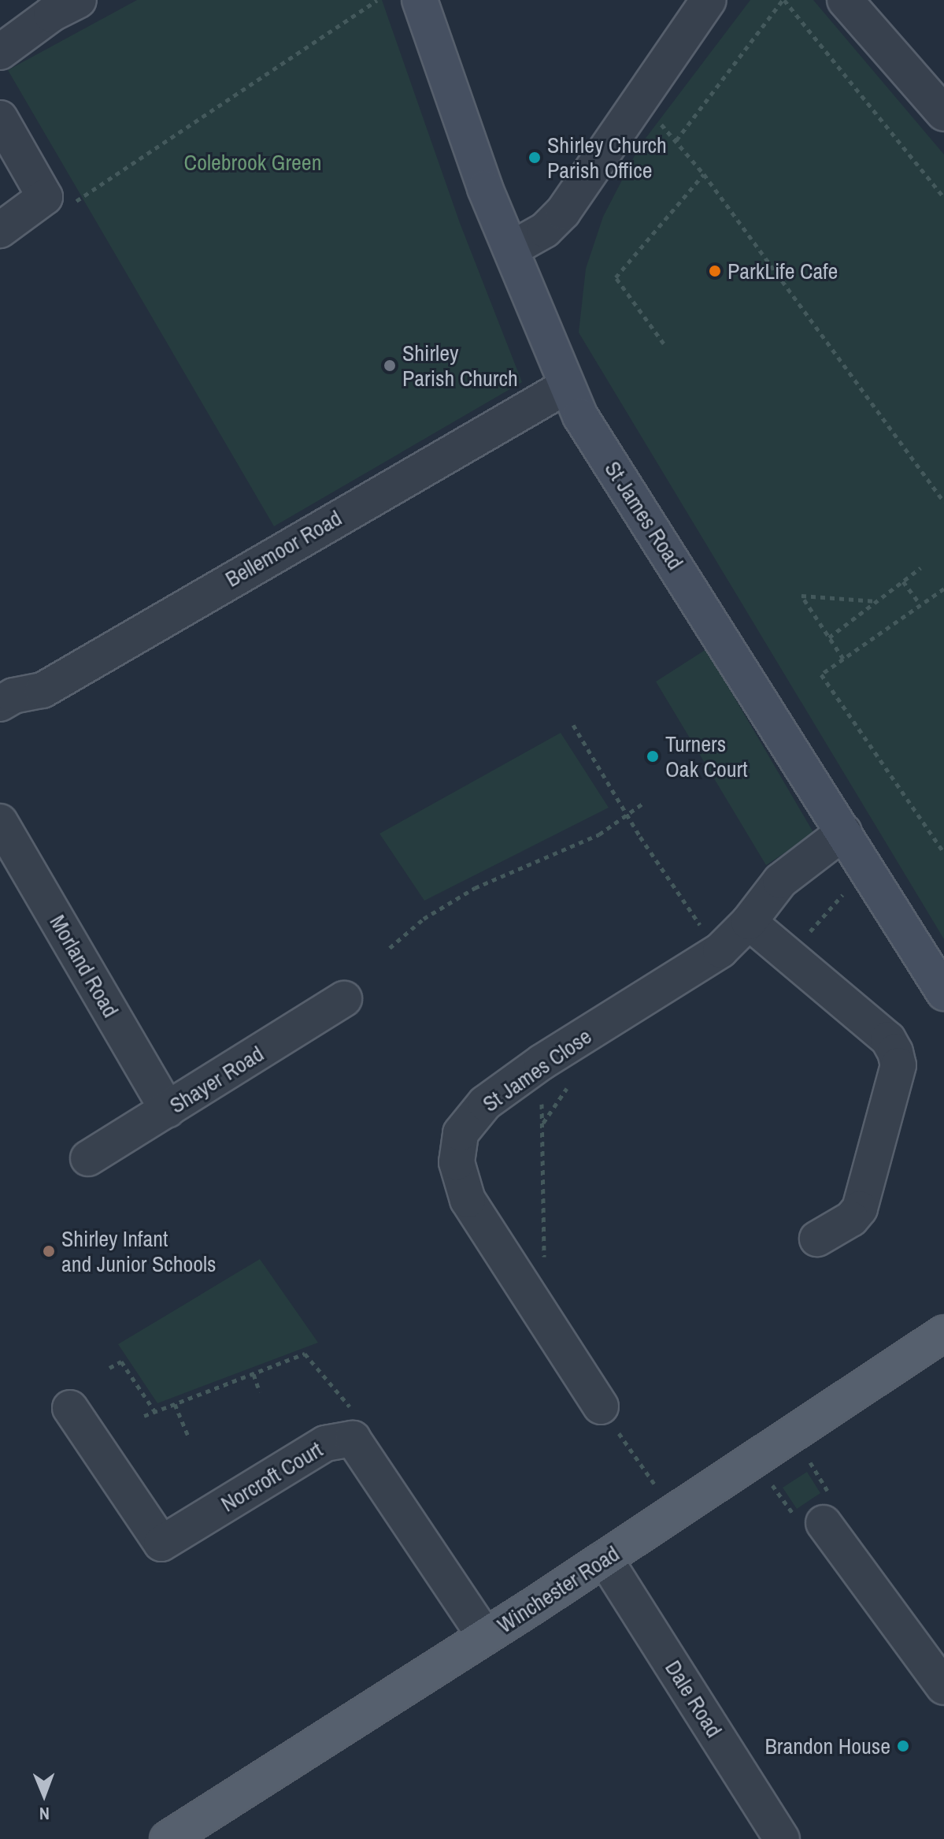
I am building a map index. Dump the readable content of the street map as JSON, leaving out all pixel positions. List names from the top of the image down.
{
  "streets": {
    "main road": ["Winchester Road"],
    "street": [
      "St James Road",
      "Bellemoor Road",
      "Morland Road",
      "St James Close",
      "Shayer Road",
      "Norcroft Court",
      "Dale Road"
    ]
  },
  "crossings": [
    ["St James Road", "Bellemoor Road"],
    ["St James Road", "St James Close"],
    ["Morland Road", "Shayer Road"],
    ["Norcroft Court", "Winchester Road"],
    ["Winchester Road", "Dale Road"]
  ],
  "parks": ["Colebrook Green"],
  "places": [
    "Shirley Church Parish Office",
    "ParkLife Cafe",
    "Shirley Parish Church",
    "Turners Oak Court",
    "Shirley Infant and Junior Schools",
    "Brandon House"
  ],
  "north": "bottom"
}
